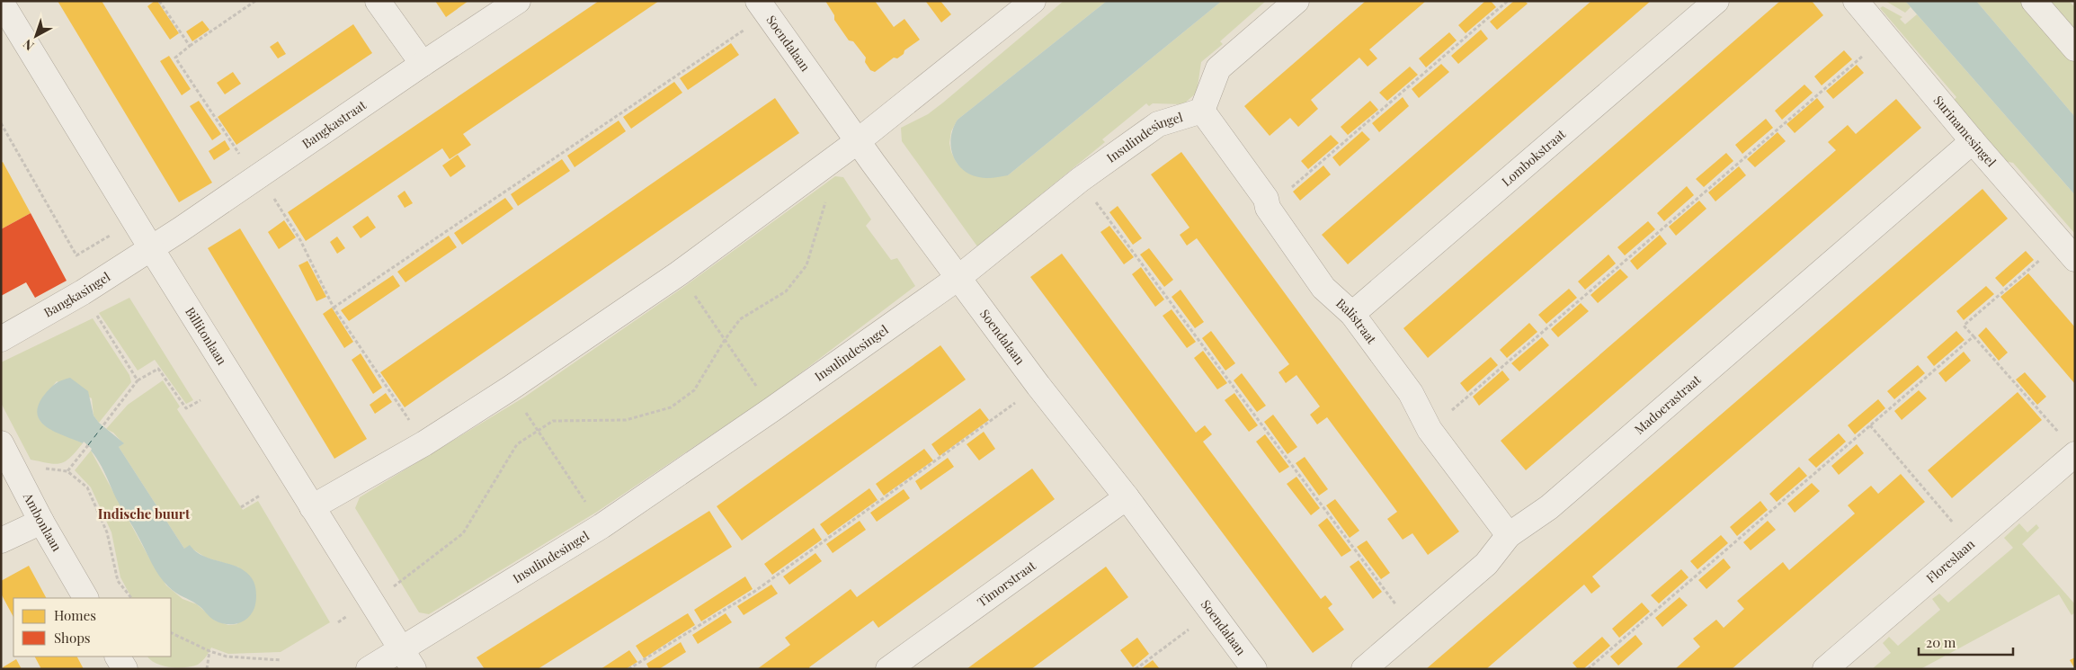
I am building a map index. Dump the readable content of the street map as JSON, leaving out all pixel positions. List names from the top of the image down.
{
  "streets": {
    "street": [
      "Soendalaan",
      "Bangkastraat",
      "Surinamesingel",
      "Insulindesingel",
      "Lombokstraat",
      "Bangkasingel",
      "Balistraat",
      "Billitonlaan",
      "Madoerastraat",
      "Ambonlaan",
      "Floreslaan",
      "Timorstraat"
    ]
  },
  "crossings": [
    ["Soendalaan", "Insulindesingel"],
    ["Soendalaan", "Timorstraat"],
    ["Bangkastraat", "Bangkasingel"],
    ["Bangkastraat", "Billitonlaan"],
    ["Surinamesingel", "Madoerastraat"],
    ["Insulindesingel", "Balistraat"],
    ["Insulindesingel", "Billitonlaan"],
    ["Lombokstraat", "Balistraat"],
    ["Bangkasingel", "Billitonlaan"],
    ["Balistraat", "Madoerastraat"]
  ],
  "districts": ["Indische buurt"],
  "legend": ["Homes", "Shops"],
  "scale_bar": "20 m",
  "north": "bottom left"
}
